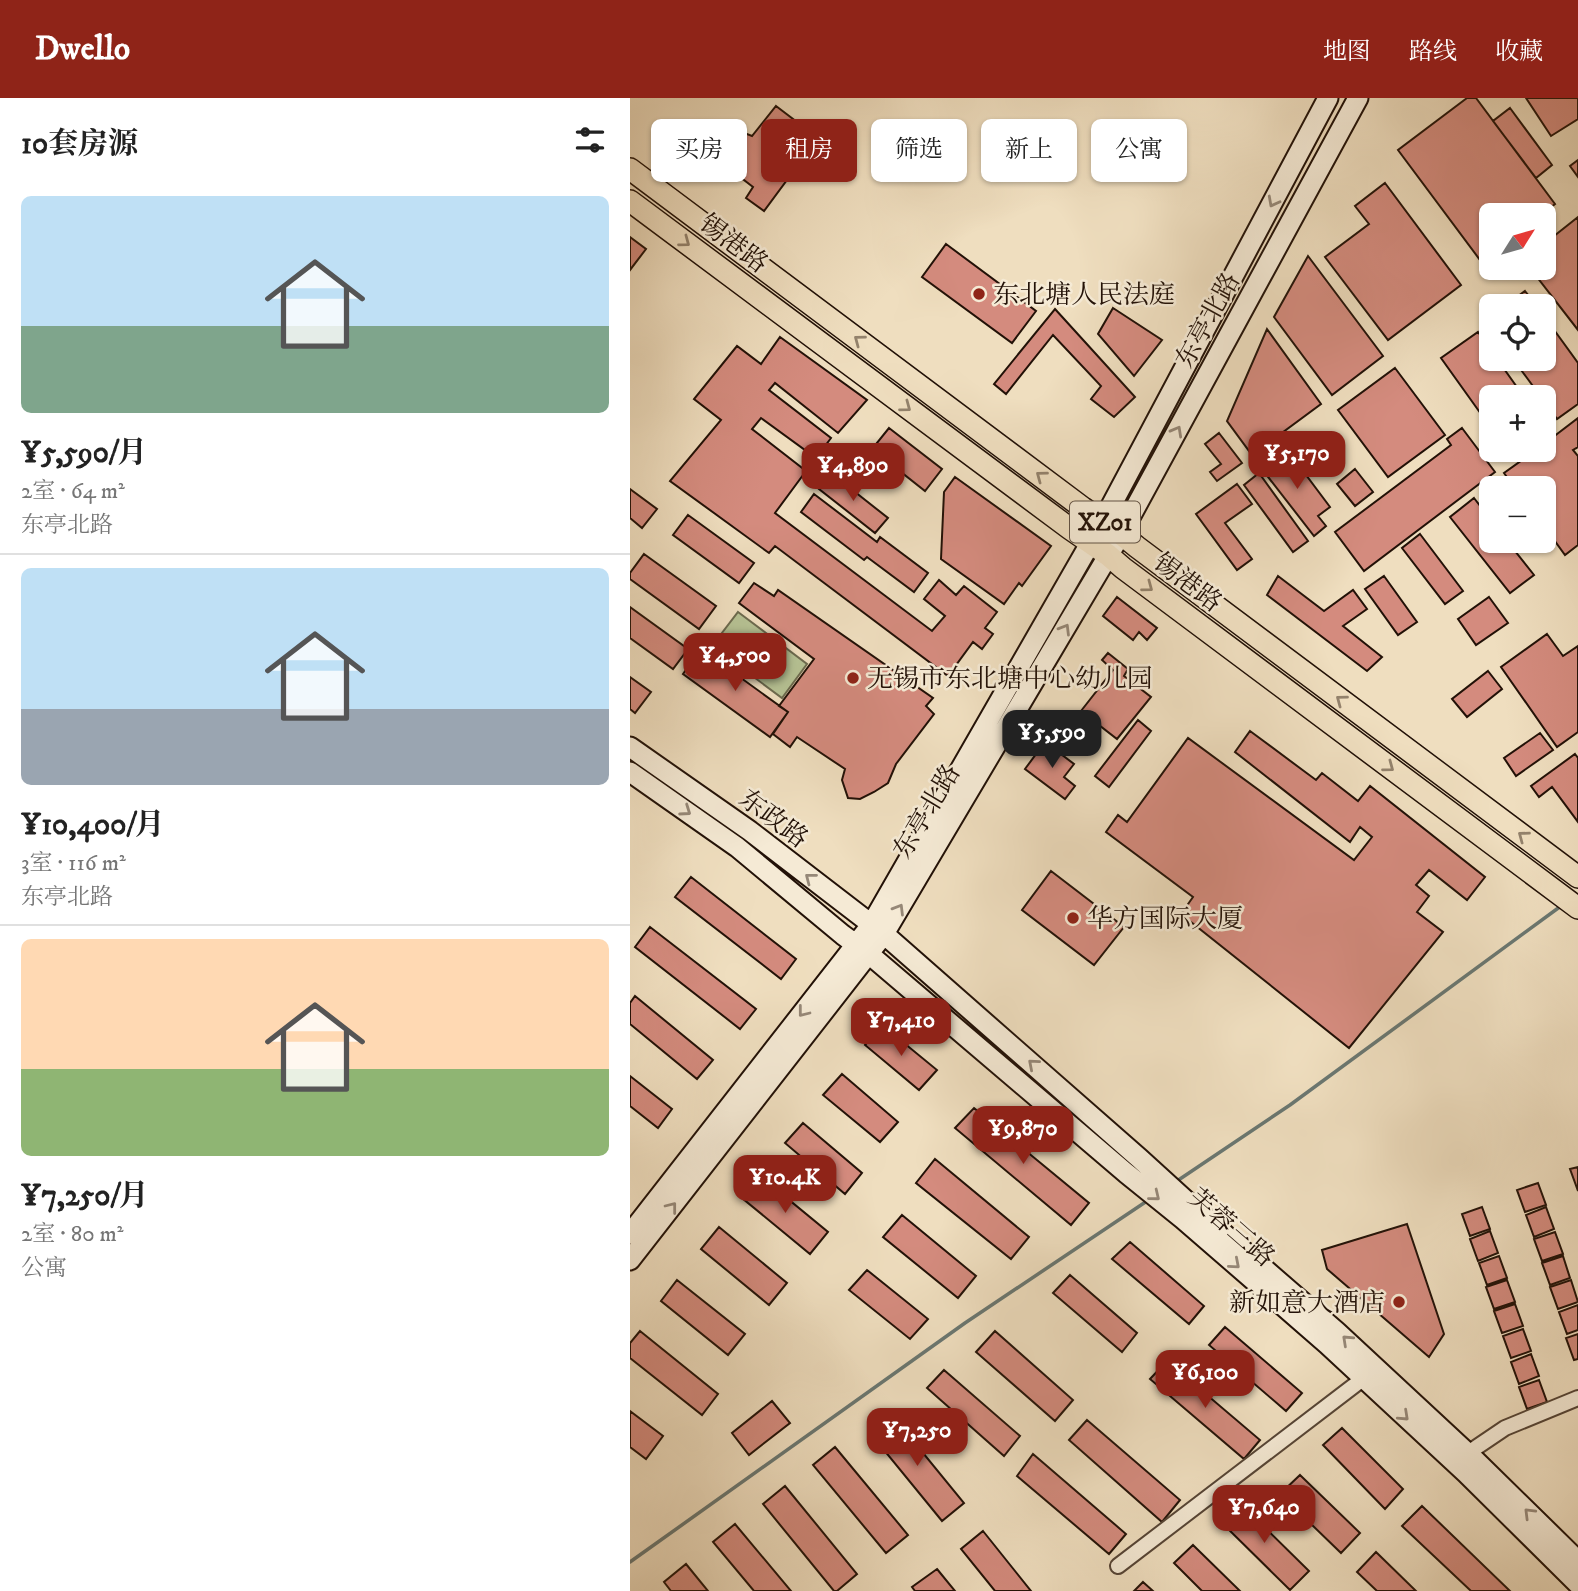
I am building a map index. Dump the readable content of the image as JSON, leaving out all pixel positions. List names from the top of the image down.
{
  "streets": {
    "main road": [
      "锡港路",
      "东亭北路",
      "XZ01",
      "东政路",
      "芙蓉三路"
    ]
  },
  "crossings": [
    ["锡港路", "东亭北路"],
    ["东亭北路", "东政路"],
    ["东亭北路", "芙蓉三路"],
    ["东政路", "芙蓉三路"]
  ],
  "places": [
    "东北塘人民法庭",
    "无锡市东北塘中心幼儿园",
    "华方国际大厦",
    "新如意大酒店"
  ],
  "north": "top right",
  "page": {
    "header": "Dwello",
    "nav": ["地图", "路线", "收藏"],
    "heading": "10套房源",
    "chip": [
      "买房",
      "租房",
      "筛选",
      "新上",
      "公寓"
    ],
    "list": [
      {
        "name": "¥5,590/月",
        "note": "2室 · 64 m² · 东亭北路"
      },
      {
        "name": "¥10,400/月",
        "note": "3室 · 116 m² · 东亭北路"
      },
      {
        "name": "¥7,250/月",
        "note": "2室 · 80 m² · 公寓"
      }
    ],
    "map_buttons": ["+", "−"],
    "price": [
      "¥5,170",
      "¥4,890",
      "¥4,500",
      "¥5,590",
      "¥7,410",
      "¥9,870",
      "¥10.4K",
      "¥6,100",
      "¥7,250",
      "¥7,640"
    ]
  }
}
